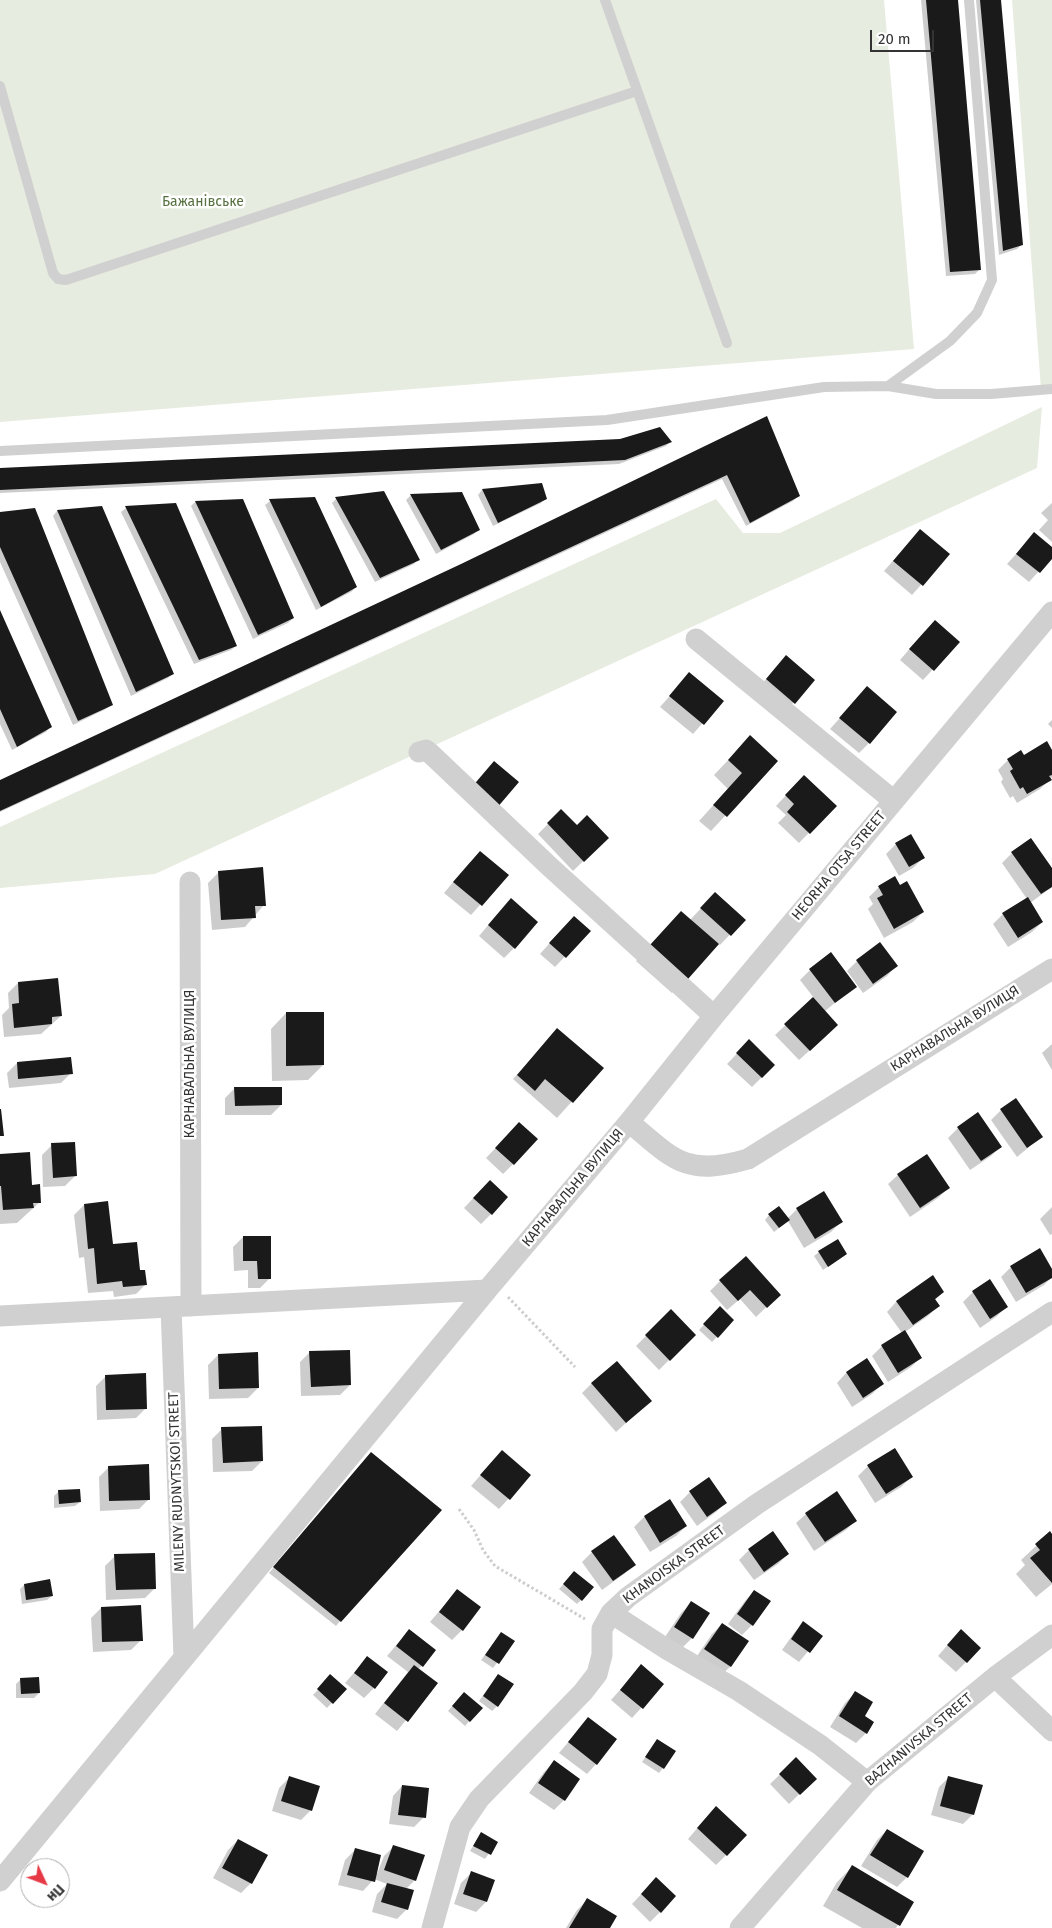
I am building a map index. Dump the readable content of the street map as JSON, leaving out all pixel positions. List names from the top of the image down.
{
  "streets": {
    "street": [
      "HEORHA OTSA STREET",
      "КАРНАВАЛЬНА ВУЛИЦЯ",
      "MILENY RUDNYTSKOI STREET",
      "KHANOISKA STREET",
      "BAZHANIVSKA STREET"
    ]
  },
  "crossings": [
    ["HEORHA OTSA STREET", "КАРНАВАЛЬНА ВУЛИЦЯ"],
    ["КАРНАВАЛЬНА ВУЛИЦЯ", "MILENY RUDNYTSKOI STREET"]
  ],
  "parks": ["Бажанівське"],
  "scale_bar": "20 m",
  "north": "bottom right"
}
